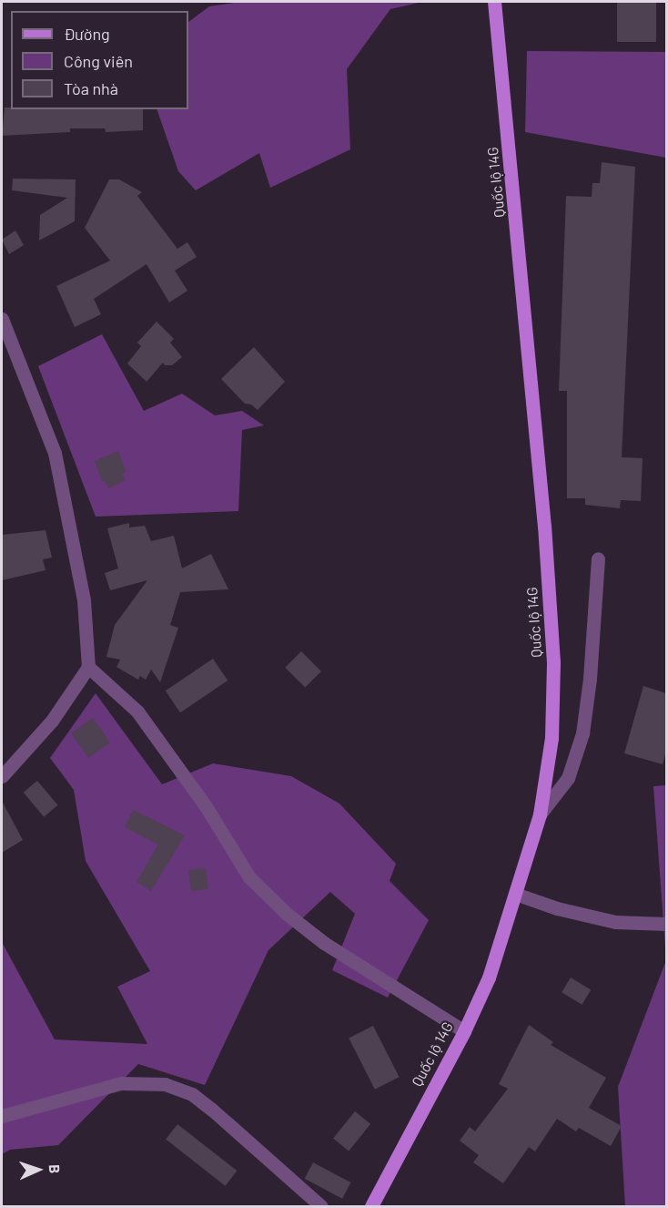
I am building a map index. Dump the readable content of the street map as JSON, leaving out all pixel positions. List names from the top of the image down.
{
  "streets": {
    "main road": ["Quốc lộ 14G"]
  },
  "legend": ["Đường", "Công viên", "Tòa nhà"],
  "north": "right"
}
